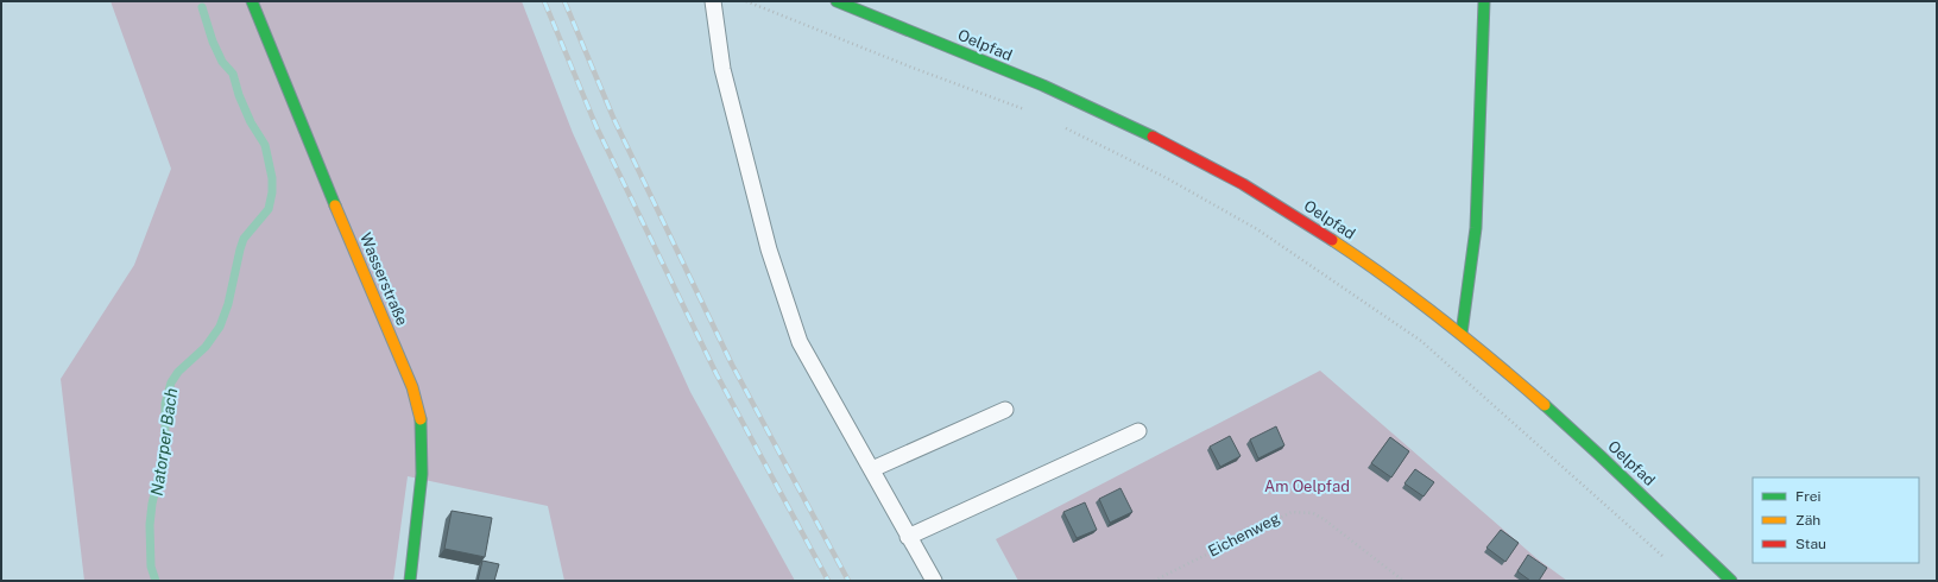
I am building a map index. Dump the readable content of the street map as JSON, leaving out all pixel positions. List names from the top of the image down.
{
  "streets": {
    "street": ["Oelpfad", "Wasserstraße"],
    "path": ["Eichenweg"]
  },
  "water": ["Natorper Bach"],
  "parks": ["Am Oelpfad"],
  "legend": ["Frei", "Zäh", "Stau"]
}
